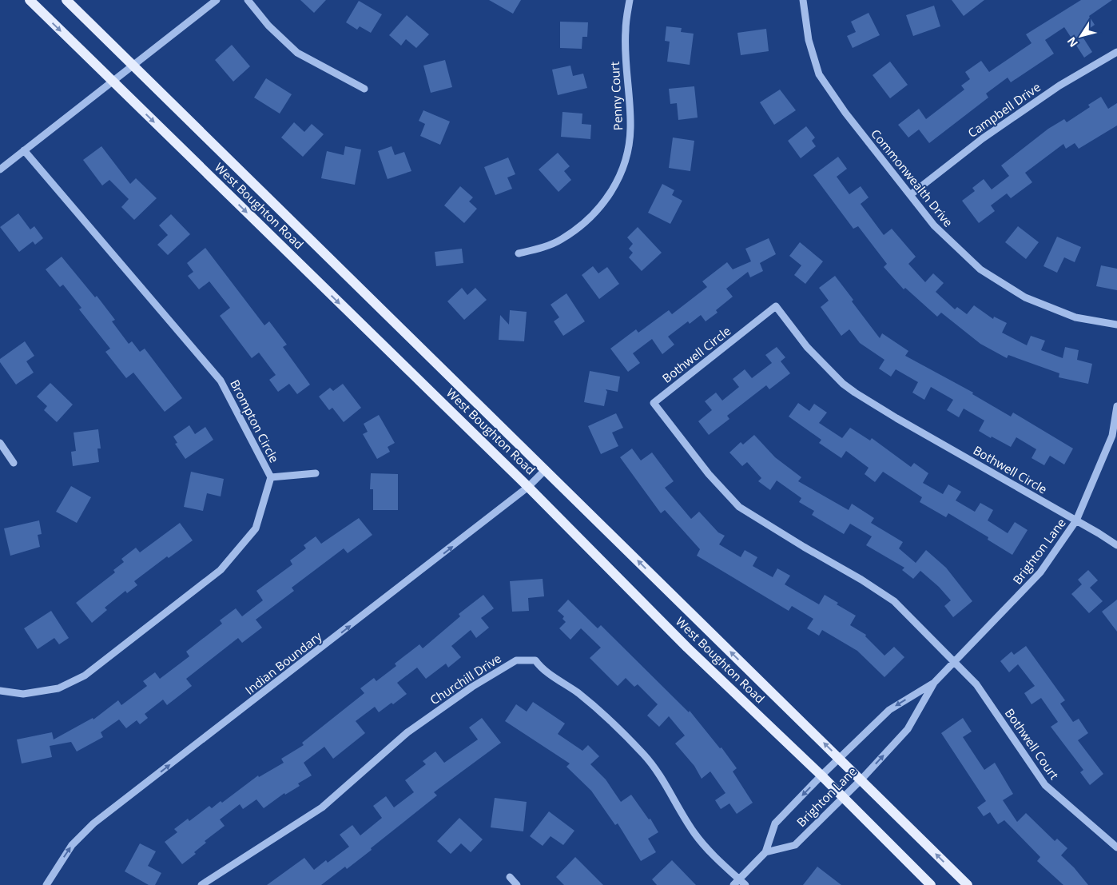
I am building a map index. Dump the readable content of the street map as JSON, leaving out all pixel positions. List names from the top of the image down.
{
  "streets": {
    "main road": ["West Boughton Road"],
    "street": [
      "Penny Court",
      "Campbell Drive",
      "Commonwealth Drive",
      "Bothwell Circle",
      "Brompton Circle",
      "Brighton Lane",
      "Indian Boundary",
      "Churchill Drive",
      "Bothwell Court"
    ]
  },
  "crossings": [
    ["Campbell Drive", "Commonwealth Drive"],
    ["West Boughton Road", "Brighton Lane"],
    ["West Boughton Road", "Indian Boundary"],
    ["Bothwell Circle", "Brighton Lane"],
    ["Bothwell Circle", "Bothwell Court"],
    ["Brighton Lane", "Churchill Drive"],
    ["Brighton Lane", "Bothwell Court"]
  ],
  "one_way": ["Indian Boundary"],
  "north": "bottom left"
}
